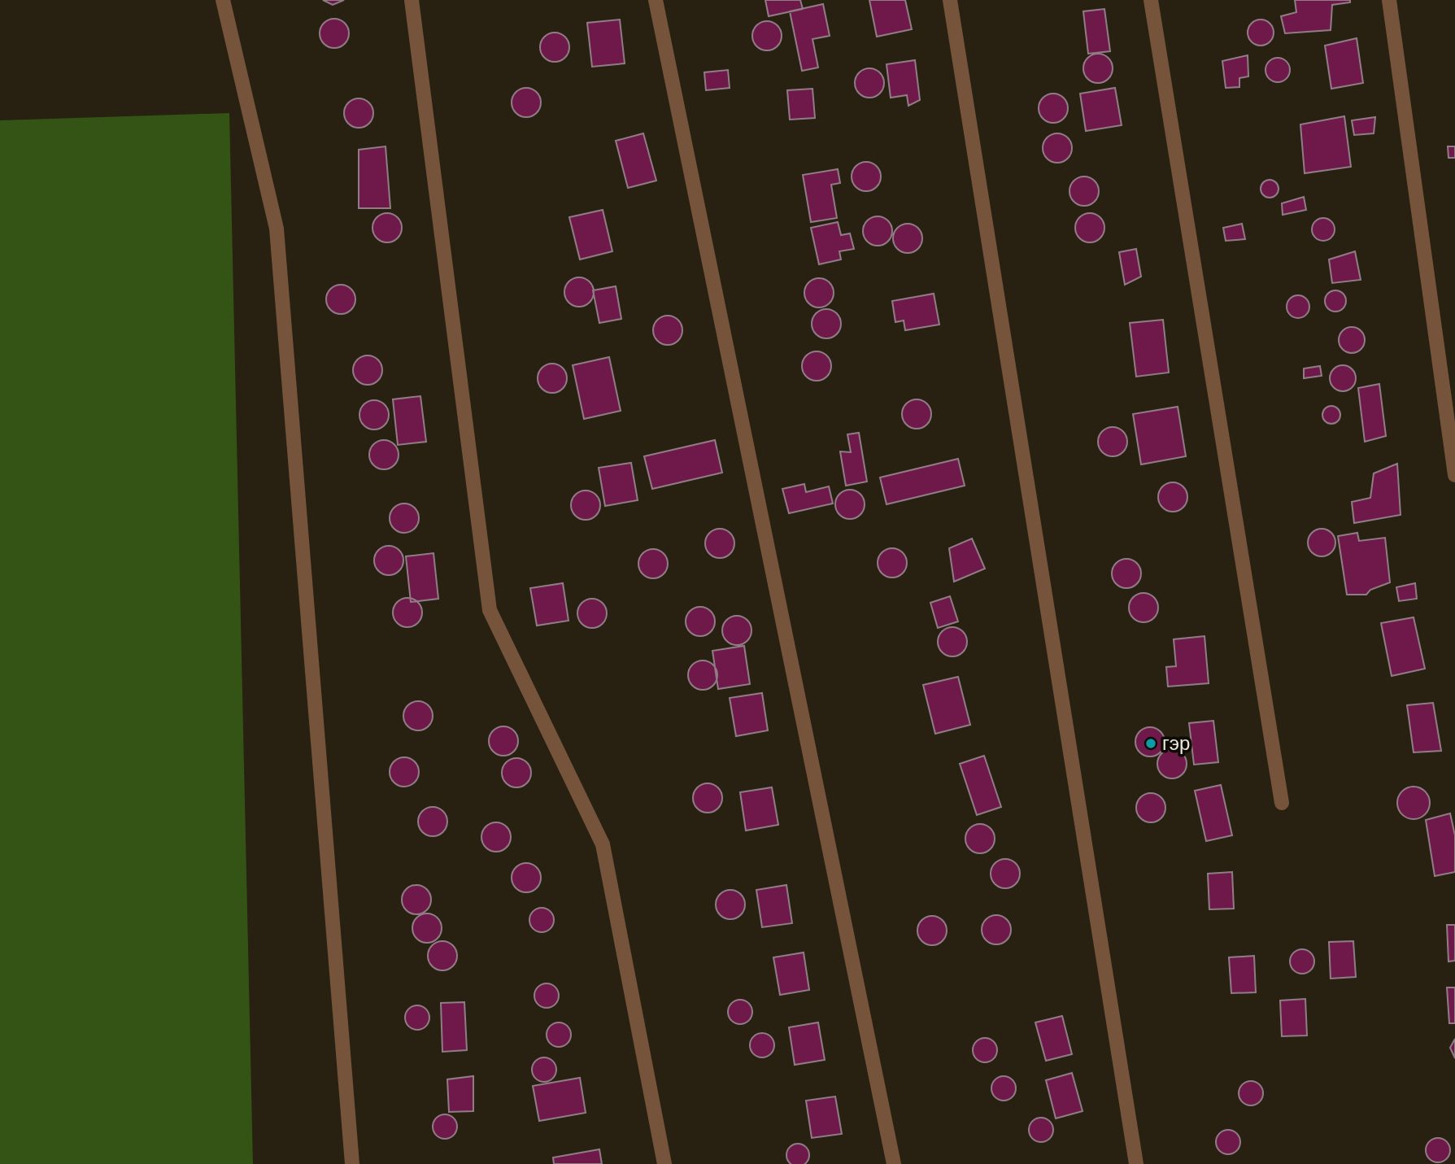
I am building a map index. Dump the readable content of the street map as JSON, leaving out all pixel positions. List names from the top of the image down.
{
  "places": ["гэр"]
}
